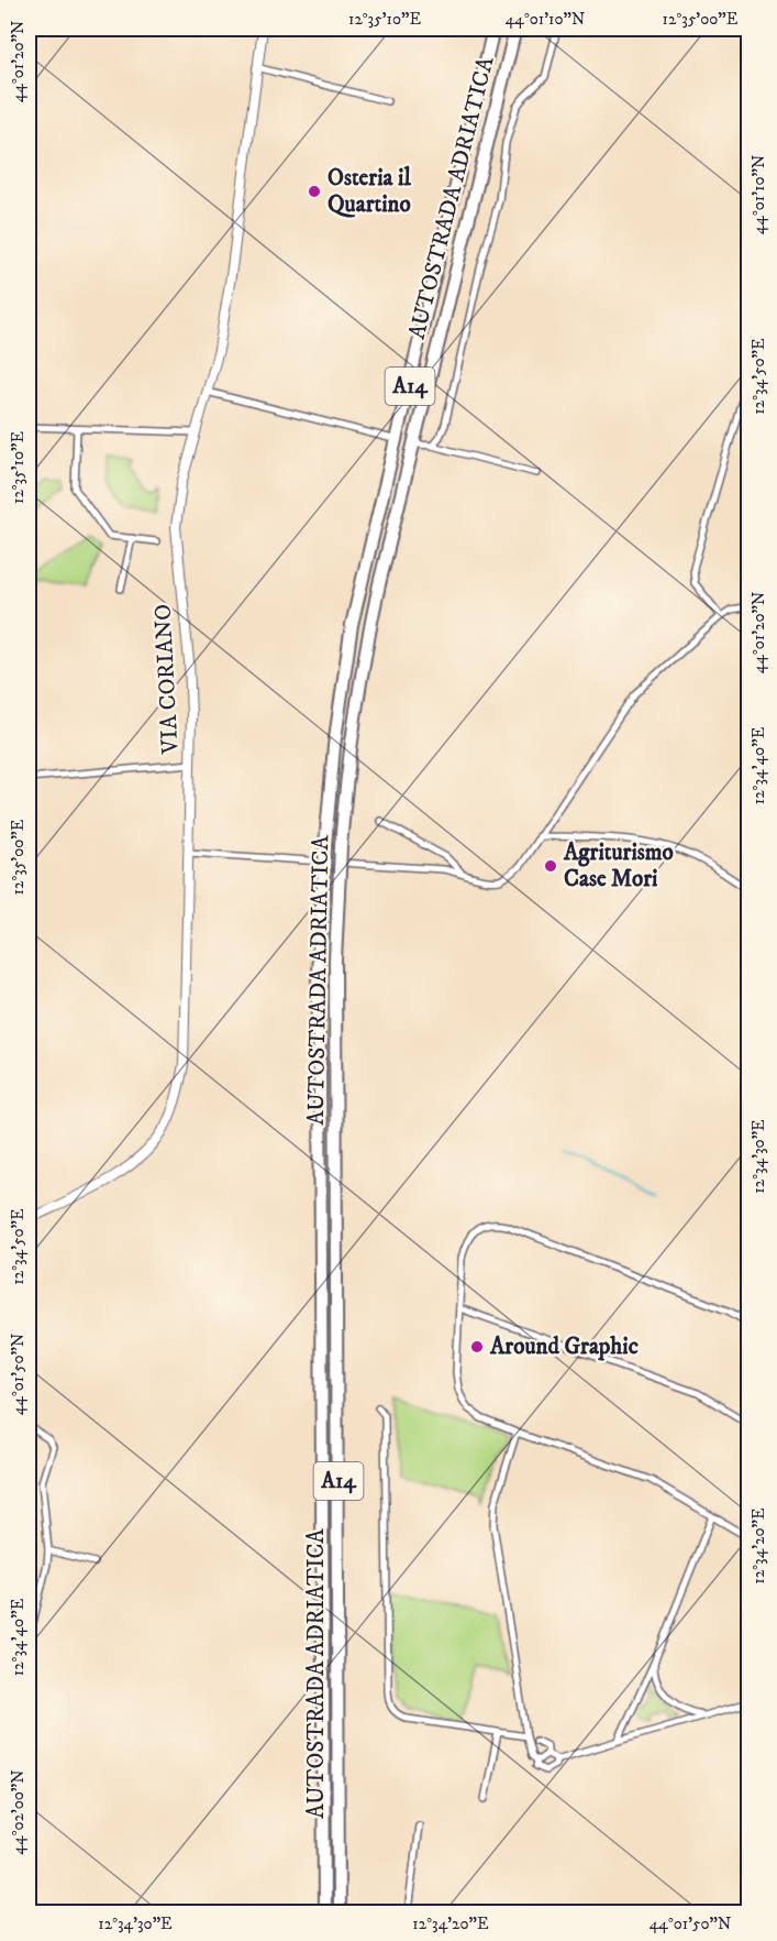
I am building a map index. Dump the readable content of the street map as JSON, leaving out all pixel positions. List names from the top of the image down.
{
  "streets": {
    "highway": ["AUTOSTRADA ADRIATICA", "A14"],
    "main road": ["VIA CORIANO"]
  },
  "places": ["Osteria il Quartino", "Agriturismo Case Mori", "Around Graphic"],
  "coordinates": [
    "12°35'10\"E",
    "44°01'10\"N",
    "12°35'00\"E",
    "44°01'20\"N",
    "12°34'50\"E",
    "12°34'40\"E",
    "12°34'30\"E",
    "44°01'50\"N",
    "12°34'20\"E",
    "44°02'00\"N"
  ]
}
